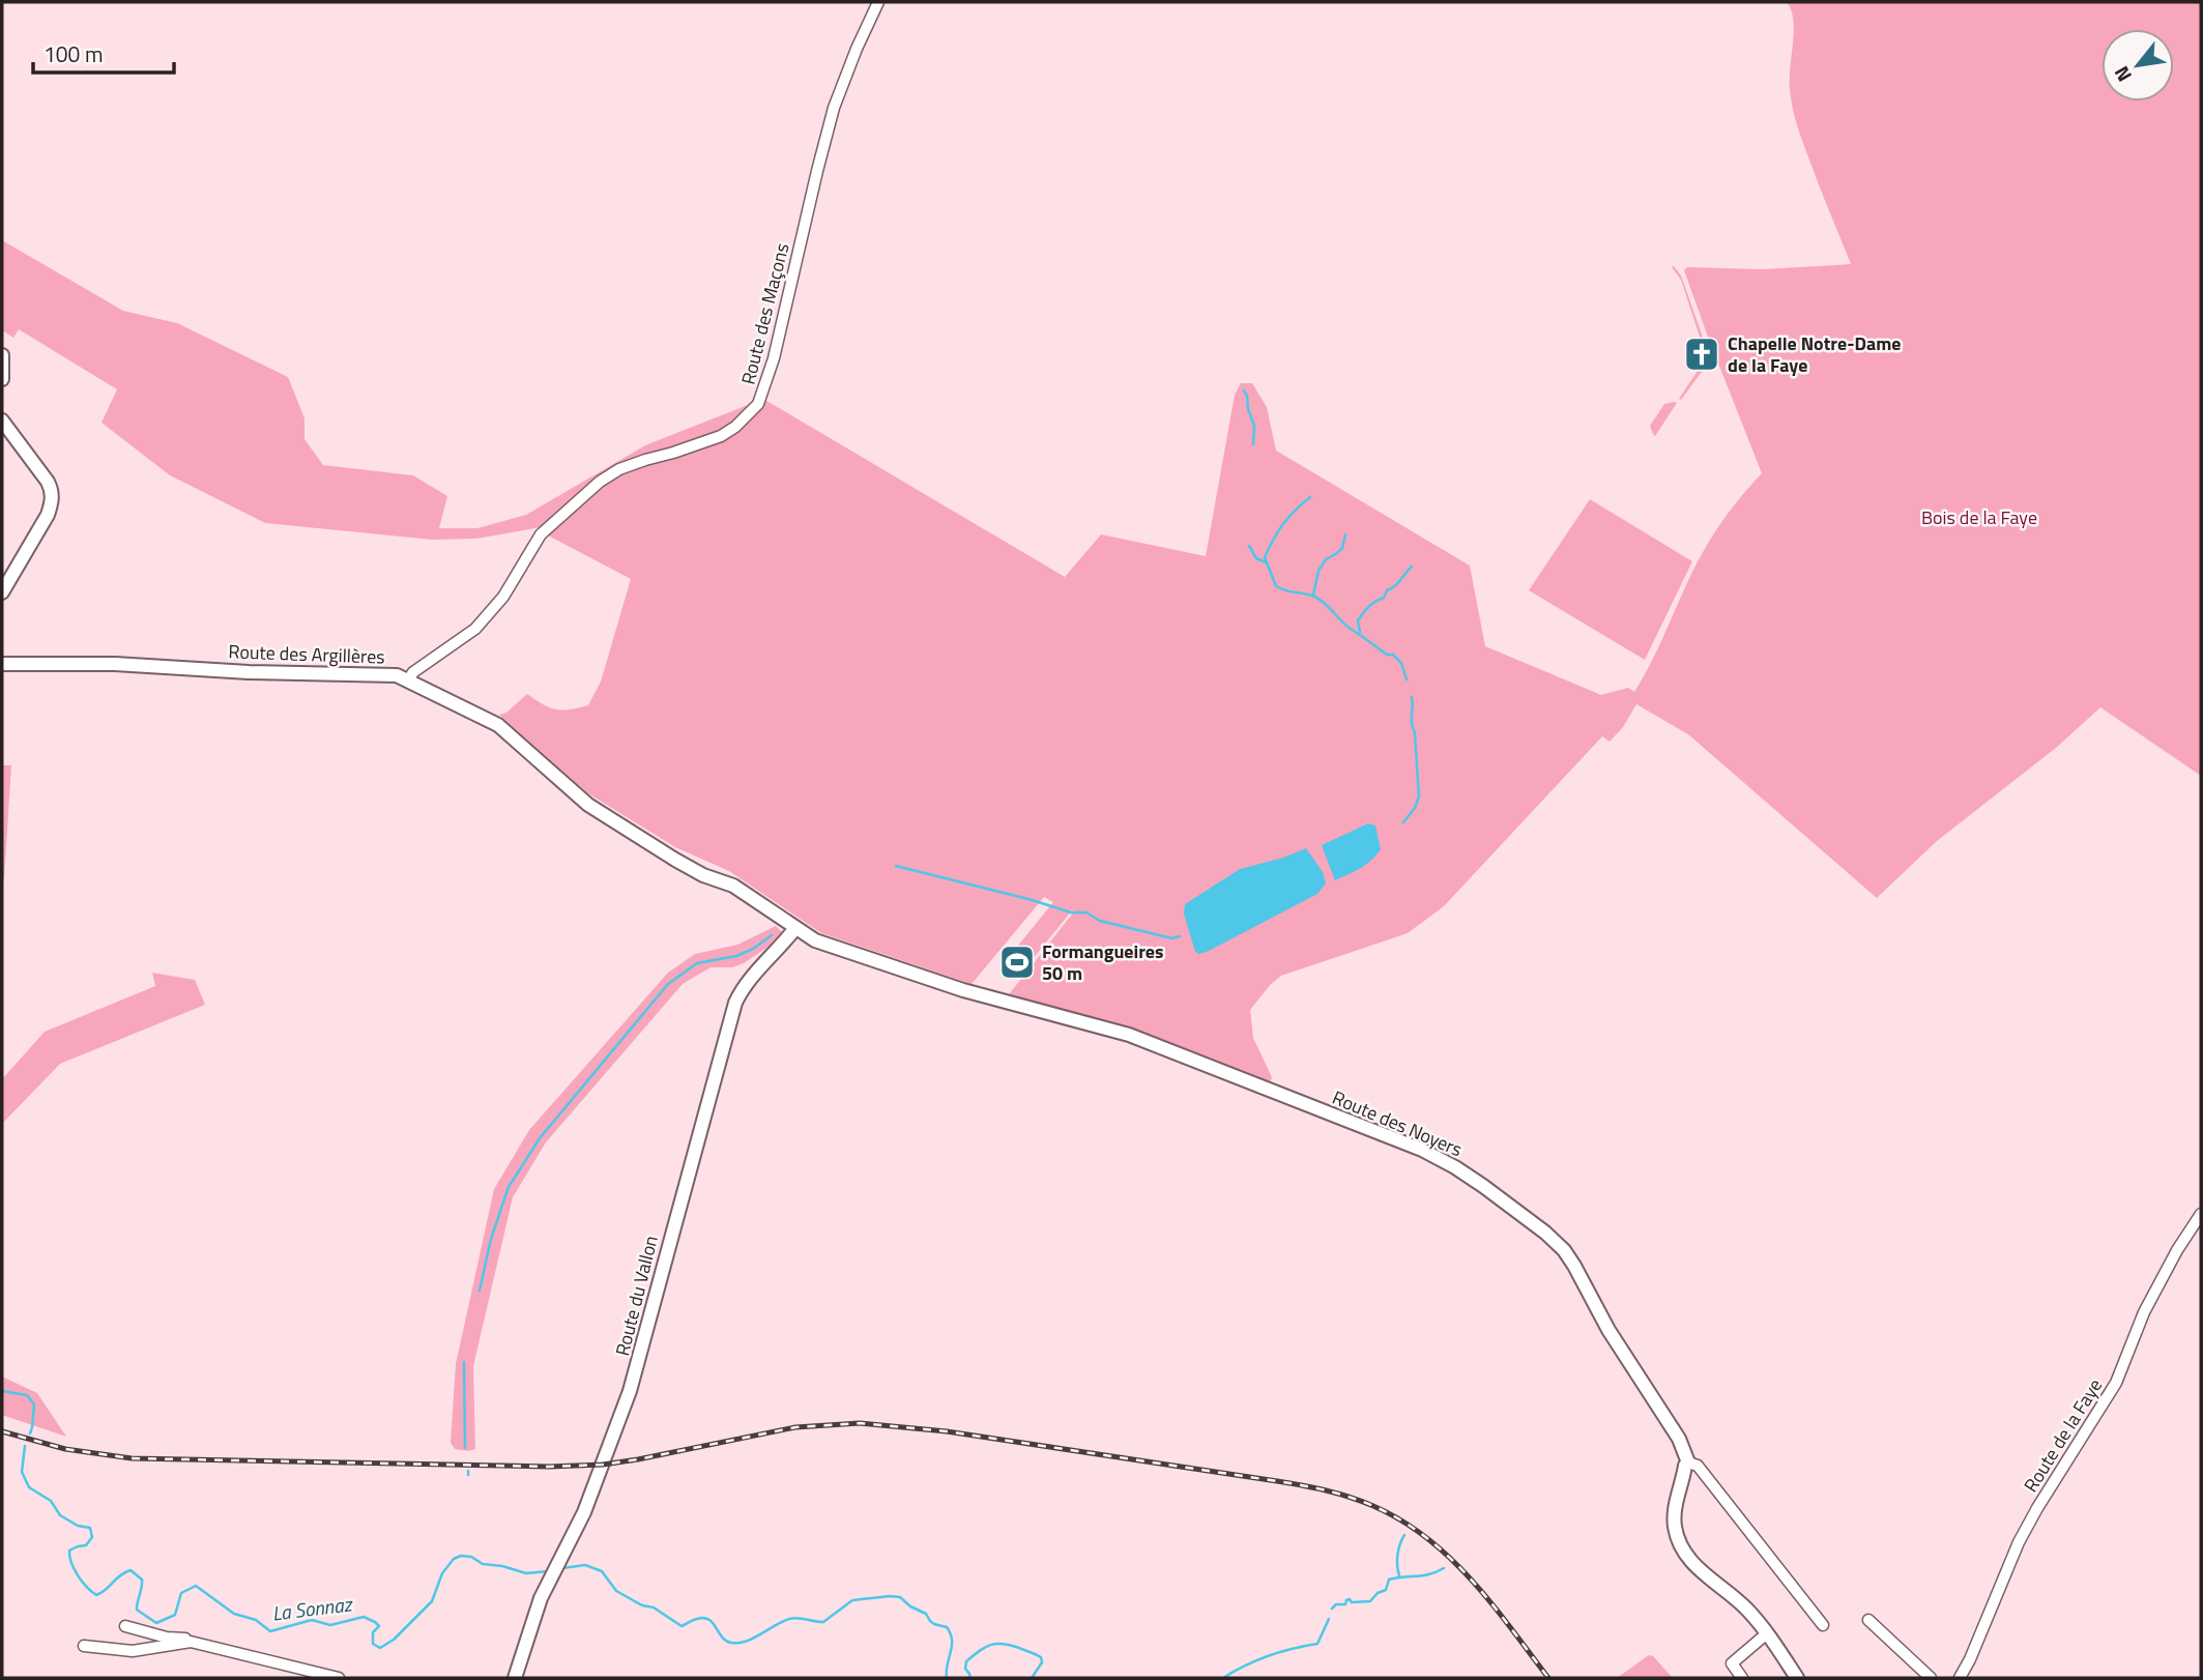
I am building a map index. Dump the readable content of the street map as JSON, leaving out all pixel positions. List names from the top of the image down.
{
  "streets": {
    "street": [
      "Route des Maçons",
      "Route des Argillères",
      "Route des Noyers",
      "Route du Vallon",
      "Route de la Faye"
    ]
  },
  "crossings": [
    ["Route des Maçons", "Route des Argillères"],
    ["Route des Argillères", "Route des Noyers"],
    ["Route des Argillères", "Route du Vallon"],
    ["Route des Noyers", "Route du Vallon"]
  ],
  "water": ["La Sonnaz"],
  "parks": ["Bois de la Faye"],
  "places": {
    "church": ["Chapelle Notre-Dame de la Faye"],
    "sports": ["Formangueires 50 m"]
  },
  "scale_bar": "100 m",
  "north": "bottom left"
}
